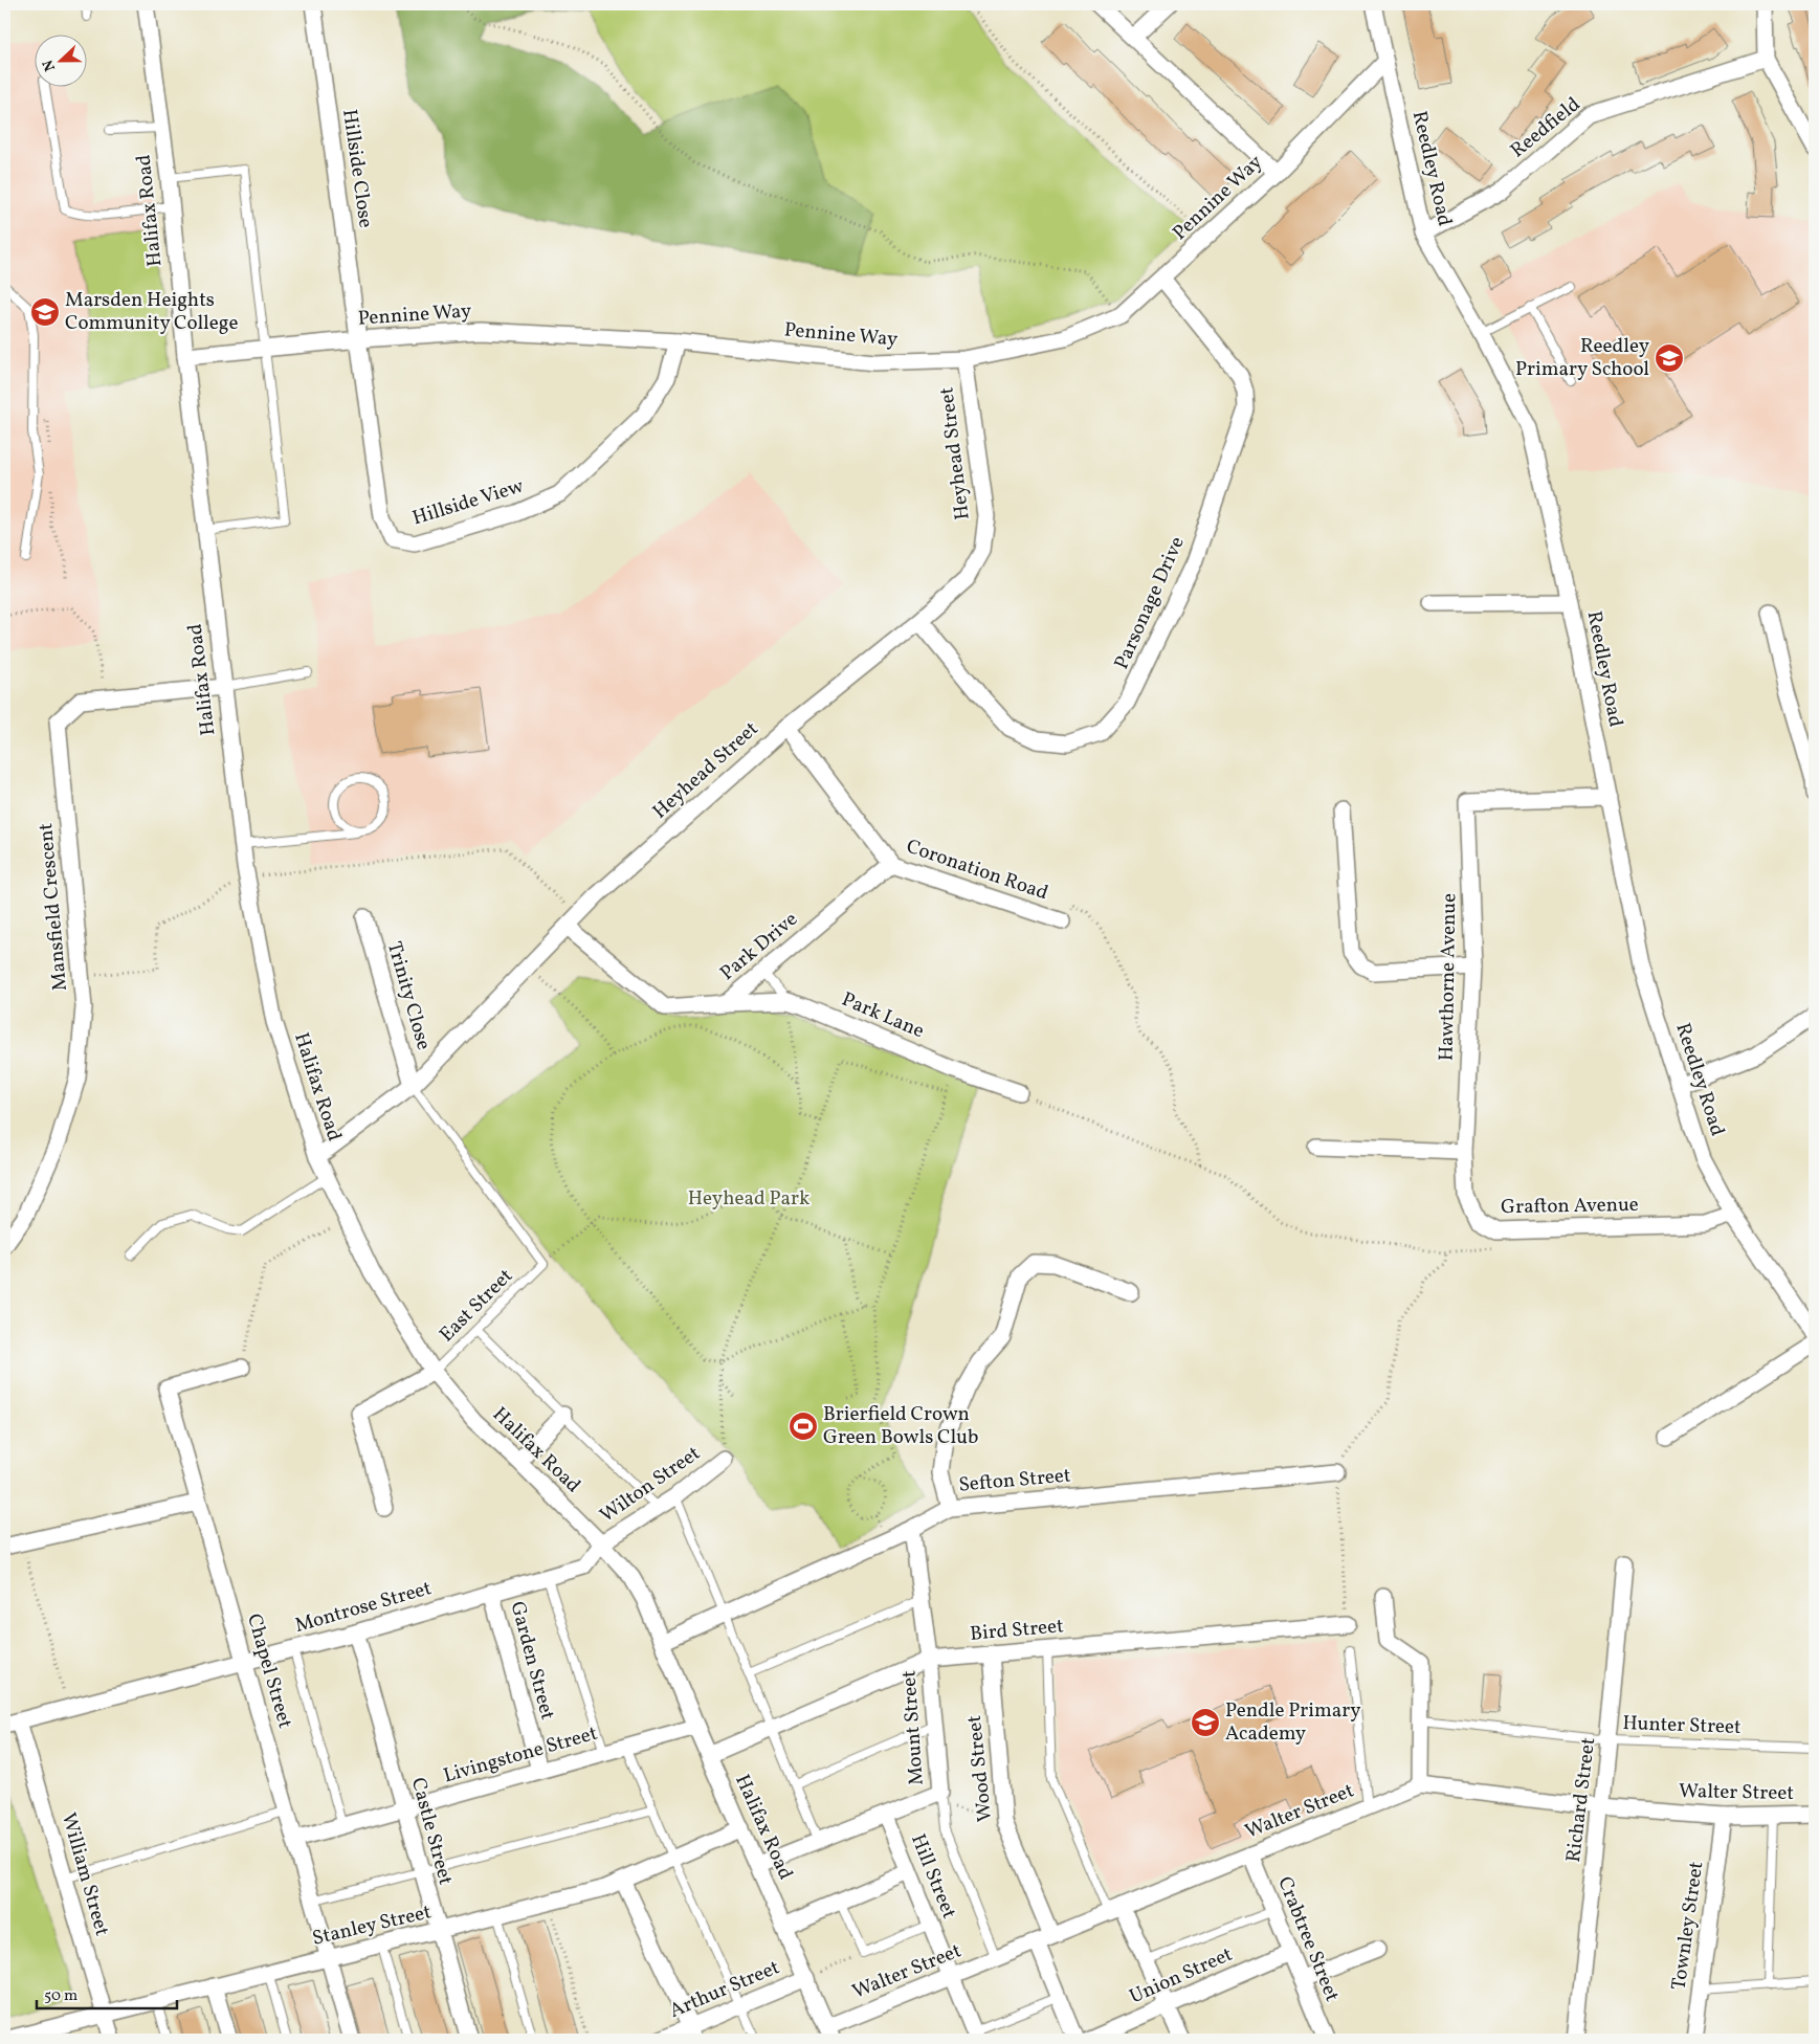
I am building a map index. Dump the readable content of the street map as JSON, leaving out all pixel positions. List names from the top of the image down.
{
  "streets": {
    "street": [
      "Reedfield",
      "Hillside Close",
      "Reedley Road",
      "Pennine Way",
      "Halifax Road",
      "Heyhead Street",
      "Hillside View",
      "Parsonage Drive",
      "Coronation Road",
      "Mansfield Crescent",
      "Park Drive",
      "Hawthorne Avenue",
      "Trinity Close",
      "Park Lane",
      "Grafton Avenue",
      "Sefton Street",
      "Wilton Street",
      "Montrose Street",
      "Bird Street",
      "Garden Street",
      "Chapel Street",
      "Mount Street",
      "Livingstone Street",
      "Wood Street",
      "Walter Street",
      "Richard Street",
      "Castle Street",
      "William Street",
      "Hill Street",
      "Stanley Street",
      "Townley Street",
      "Crabtree Street",
      "Union Street",
      "Arthur Street"
    ],
    "lane": ["East Street", "Hunter Street"]
  },
  "crossings": [
    ["Reedfield", "Reedley Road"],
    ["Hillside Close", "Pennine Way"],
    ["Hillside Close", "Hillside View"],
    ["Reedley Road", "Pennine Way"],
    ["Reedley Road", "Hawthorne Avenue"],
    ["Reedley Road", "Grafton Avenue"],
    ["Pennine Way", "Halifax Road"],
    ["Pennine Way", "Heyhead Street"],
    ["Pennine Way", "Hillside View"],
    ["Pennine Way", "Parsonage Drive"],
    ["Halifax Road", "Heyhead Street"],
    ["Halifax Road", "Mansfield Crescent"],
    ["Halifax Road", "East Street"],
    ["Halifax Road", "Sefton Street"],
    ["Halifax Road", "Wilton Street"],
    ["Halifax Road", "Montrose Street"],
    ["Halifax Road", "Bird Street"],
    ["Halifax Road", "Mount Street"],
    ["Halifax Road", "Livingstone Street"],
    ["Halifax Road", "Walter Street"],
    ["Halifax Road", "Stanley Street"],
    ["Halifax Road", "Arthur Street"],
    ["Heyhead Street", "Parsonage Drive"],
    ["Heyhead Street", "Coronation Road"],
    ["Heyhead Street", "Park Drive"],
    ["Heyhead Street", "Trinity Close"],
    ["Coronation Road", "Park Drive"],
    ["Park Drive", "Park Lane"],
    ["Hawthorne Avenue", "Grafton Avenue"],
    ["Sefton Street", "Mount Street"],
    ["Wilton Street", "Montrose Street"],
    ["Montrose Street", "Garden Street"],
    ["Montrose Street", "Chapel Street"],
    ["Montrose Street", "Castle Street"],
    ["Montrose Street", "William Street"],
    ["Bird Street", "Mount Street"],
    ["Bird Street", "Wood Street"],
    ["Garden Street", "Livingstone Street"],
    ["Chapel Street", "Livingstone Street"],
    ["Chapel Street", "Stanley Street"],
    ["Hunter Street", "Richard Street"],
    ["Mount Street", "Hill Street"],
    ["Livingstone Street", "Castle Street"],
    ["Wood Street", "Walter Street"],
    ["Walter Street", "Richard Street"],
    ["Walter Street", "Hill Street"],
    ["Walter Street", "Townley Street"],
    ["Walter Street", "Crabtree Street"],
    ["Castle Street", "Stanley Street"],
    ["William Street", "Stanley Street"],
    ["Crabtree Street", "Union Street"]
  ],
  "parks": ["Heyhead Park"],
  "places": {
    "school or university": ["Marsden Heights Community College", "Reedley Primary School", "Pendle Primary Academy"],
    "sports": ["Brierfield Crown Green Bowls Club"]
  },
  "scale_bar": "50 m",
  "north": "left"
}
